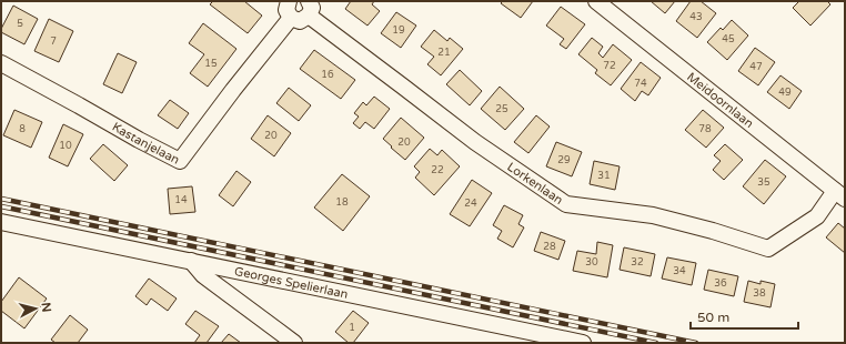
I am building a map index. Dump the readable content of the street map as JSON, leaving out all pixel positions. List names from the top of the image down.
{
  "streets": {
    "street": [
      "Meidoornlaan",
      "Kastanjelaan",
      "Lorkenlaan",
      "Georges Spelierlaan"
    ]
  },
  "crossings": [
    ["Meidoornlaan", "Lorkenlaan"]
  ],
  "house_numbers": [
    "43",
    "5",
    "19",
    "45",
    "7",
    "21",
    "15",
    "72",
    "47",
    "16",
    "74",
    "49",
    "25",
    "8",
    "78",
    "20",
    "20",
    "10",
    "29",
    "22",
    "31",
    "35",
    "14",
    "18",
    "24",
    "28",
    "30",
    "32",
    "34",
    "36",
    "38",
    "1"
  ],
  "scale_bar": "50 m",
  "north": "right"
}
